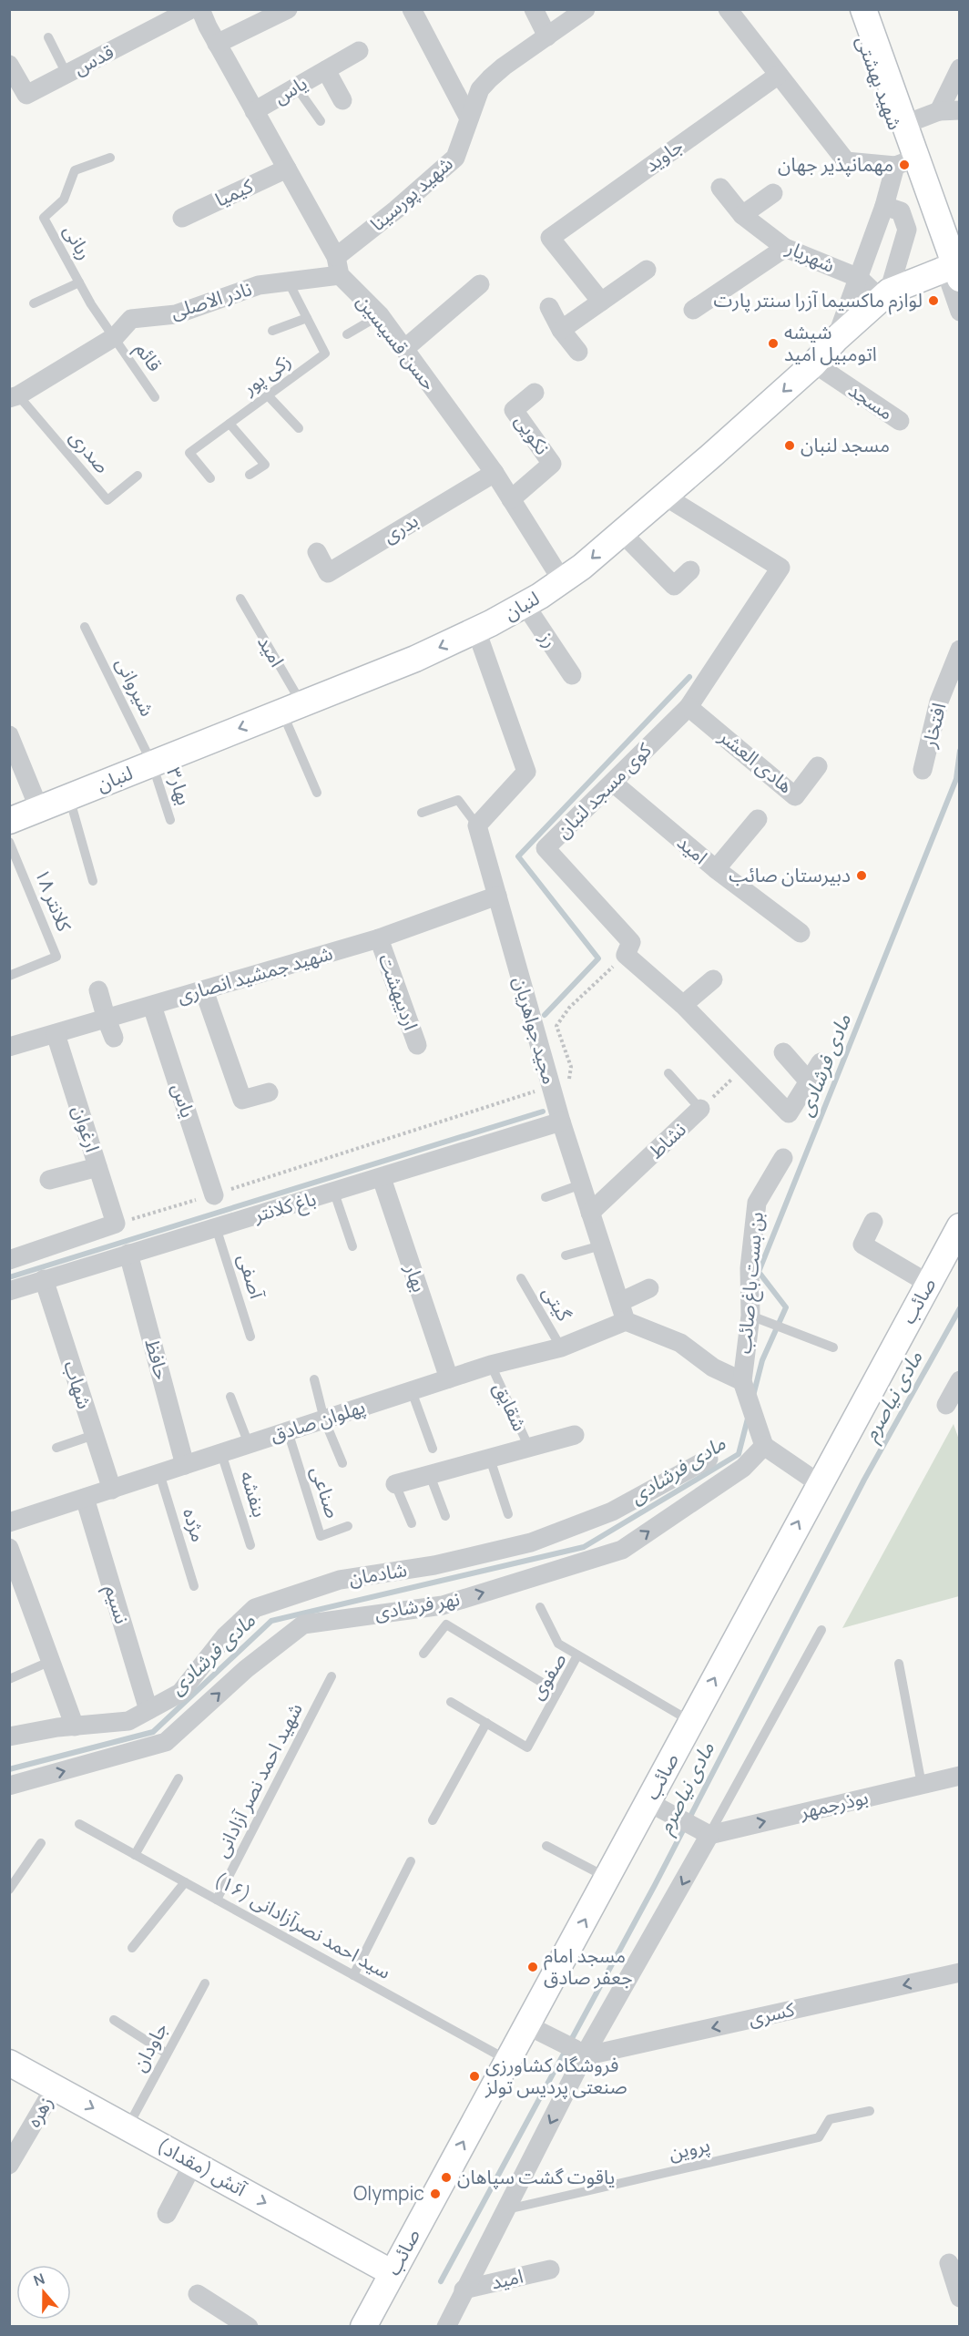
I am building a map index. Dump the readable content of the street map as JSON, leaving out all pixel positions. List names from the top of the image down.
{
  "streets": {
    "main road": [
      "شهید بهشتی",
      "لنبان",
      "صائب",
      "آتش (مقداد)"
    ],
    "street": [
      "قدس",
      "یاس",
      "جاوید",
      "کیمیا",
      "شهید پورسینا",
      "شهریار",
      "نادر الاصلی",
      "حسن قسیسین",
      "مسجد",
      "نکویی",
      "بدری",
      "رز",
      "امید",
      "افتخار",
      "هادی العشر",
      "کوی مسجد لنبان",
      "شهید جمشید انصاری",
      "اردیبهشت",
      "مجید جواهریان",
      "ارغوان",
      "نشاط",
      "باغ کلانتر",
      "بهار",
      "بن بست باغ صائب",
      "حافظ",
      "شهاب",
      "شقایق",
      "پهلوان صادق",
      "شادمان",
      "نسیم",
      "نهر فرشادی",
      "بوذرجمهر",
      "کسری",
      "زهره"
    ],
    "lane": [
      "ربانی",
      "قائم",
      "زکی پور",
      "صدری",
      "شیروانی",
      "بهار۳",
      "کلانتر ۱۸",
      "آصفی",
      "گیتی",
      "صناعی",
      "بنفشه",
      "مژده",
      "صفوی",
      "شهید احمد نصر آزادانی",
      "سید احمد نصرآزادانی (۱۶)",
      "جاودان",
      "پروین"
    ]
  },
  "crossings": [
    ["شهید بهشتی", "لنبان"],
    ["یاس", "حسن قسیسین"],
    ["یاس", "شهید جمشید انصاری"],
    ["کیمیا", "حسن قسیسین"],
    ["شهید پورسینا", "نادر الاصلی"],
    ["شهید پورسینا", "حسن قسیسین"],
    ["ربانی", "نادر الاصلی"],
    ["ربانی", "قائم"],
    ["شهریار", "لنبان"],
    ["نادر الاصلی", "حسن قسیسین"],
    ["نادر الاصلی", "قائم"],
    ["نادر الاصلی", "زکی پور"],
    ["نادر الاصلی", "صدری"],
    ["حسن قسیسین", "نکویی"],
    ["حسن قسیسین", "بدری"],
    ["حسن قسیسین", "لنبان"],
    ["مسجد", "لنبان"],
    ["لنبان", "رز"],
    ["لنبان", "امید"],
    ["لنبان", "شیروانی"],
    ["لنبان", "بهار۳"],
    ["لنبان", "کوی مسجد لنبان"],
    ["امید", "کوی مسجد لنبان"],
    ["شیروانی", "بهار۳"],
    ["هادی العشر", "کوی مسجد لنبان"],
    ["شهید جمشید انصاری", "اردیبهشت"],
    ["شهید جمشید انصاری", "مجید جواهریان"],
    ["شهید جمشید انصاری", "ارغوان"],
    ["مجید جواهریان", "نشاط"],
    ["مجید جواهریان", "باغ کلانتر"],
    ["مجید جواهریان", "پهلوان صادق"],
    ["باغ کلانتر", "آصفی"],
    ["باغ کلانتر", "بهار"],
    ["باغ کلانتر", "حافظ"],
    ["باغ کلانتر", "شهاب"],
    ["بهار", "پهلوان صادق"],
    ["صائب", "صفوی"],
    ["صائب", "سید احمد نصرآزادانی (۱۶)"],
    ["صائب", "آتش (مقداد)"],
    ["گیتی", "پهلوان صادق"],
    ["حافظ", "پهلوان صادق"],
    ["شهاب", "پهلوان صادق"],
    ["شقایق", "پهلوان صادق"],
    ["پهلوان صادق", "صناعی"],
    ["پهلوان صادق", "بنفشه"],
    ["پهلوان صادق", "مژده"],
    ["پهلوان صادق", "نسیم"],
    ["شادمان", "نسیم"],
    ["شهید احمد نصر آزادانی", "سید احمد نصرآزادانی (۱۶)"],
    ["جاودان", "آتش (مقداد)"],
    ["زهره", "آتش (مقداد)"]
  ],
  "one_way": [
    "لنبان",
    "صائب",
    "نهر فرشادی",
    "بوذرجمهر",
    "کسری",
    "آتش (مقداد)"
  ],
  "water": ["مادی فرشادی", "مادی نیاصرم"],
  "places": [
    "مهمانپذیر جهان",
    "لوازم ماکسیما آزرا سنتر پارت",
    "شیشه اتومبیل امید",
    "مسجد لنبان",
    "دبیرستان صائب",
    "مسجد امام جعفر صادق",
    "فروشگاه کشاورزی صنعتی پردیس تولز",
    "یاقوت گشت سپاهان",
    "Olympic"
  ],
  "north": "top"
}
